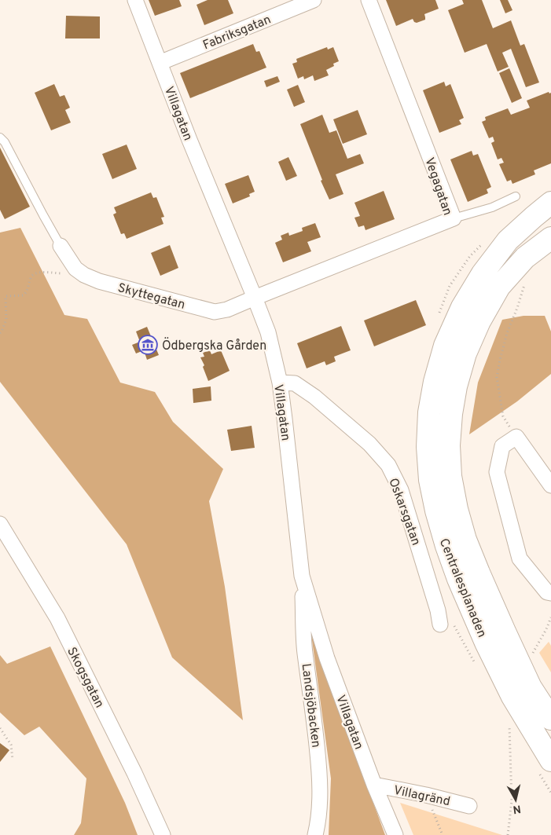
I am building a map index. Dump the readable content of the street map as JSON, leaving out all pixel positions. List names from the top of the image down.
{
  "streets": {
    "highway": ["Centralesplanaden"],
    "street": [
      "Fabriksgatan",
      "Villagatan",
      "Vegagatan",
      "Skyttegatan",
      "Oskarsgatan",
      "Skogsgatan",
      "Landsjöbacken",
      "Villagränd"
    ]
  },
  "crossings": [
    ["Fabriksgatan", "Villagatan"],
    ["Villagatan", "Vegagatan"],
    ["Villagatan", "Skyttegatan"],
    ["Villagatan", "Oskarsgatan"],
    ["Villagatan", "Landsjöbacken"],
    ["Villagatan", "Villagränd"],
    ["Vegagatan", "Skyttegatan"]
  ],
  "places": {
    "museum": ["Ödbergska Gården"]
  },
  "north": "bottom"
}
